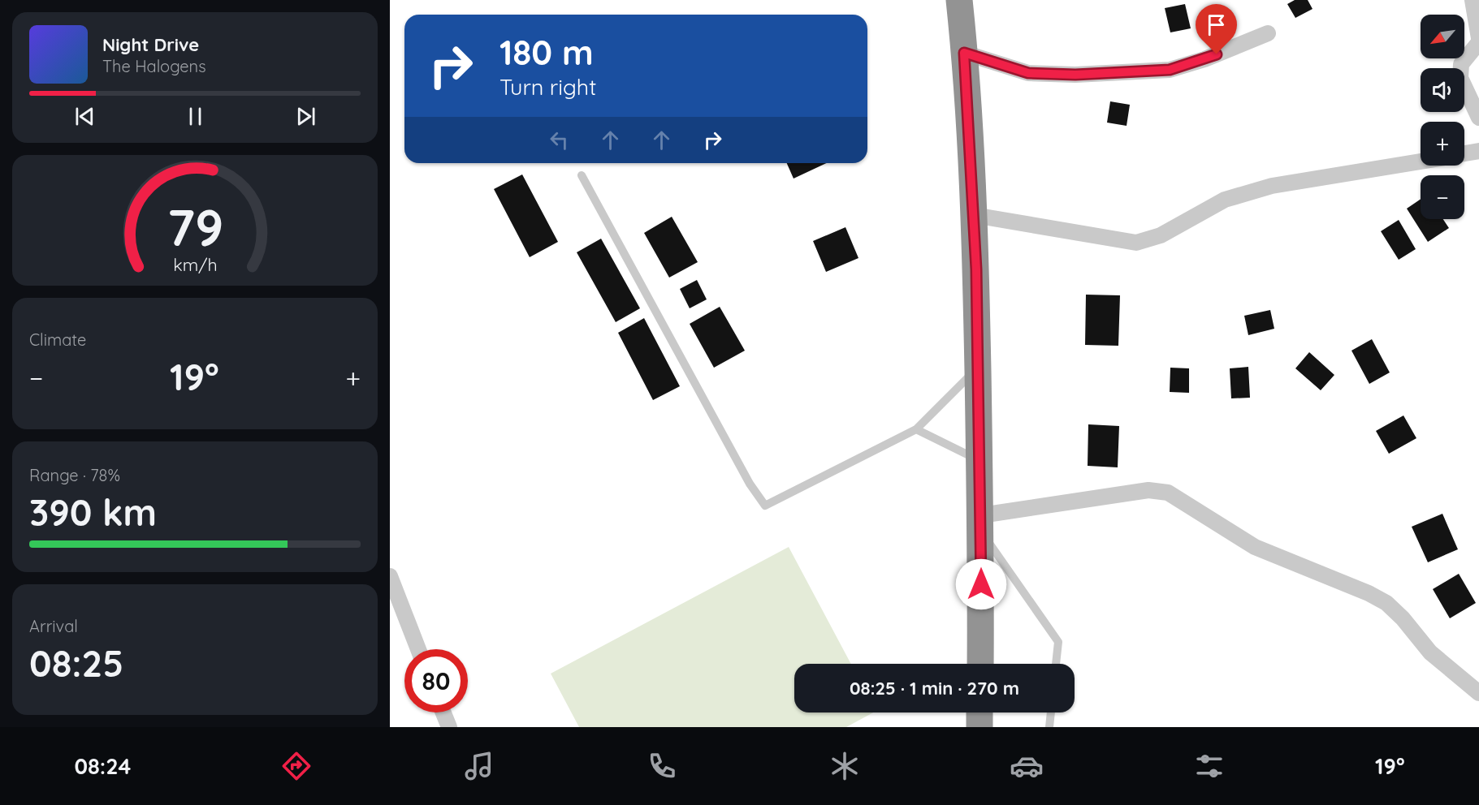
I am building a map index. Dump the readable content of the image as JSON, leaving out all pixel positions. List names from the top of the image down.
{
  "north": "bottom left",
  "page": {
    "map_buttons": ["+", "−"],
    "turn": ["180 m", "Turn right"],
    "song": ["Night Drive", "The Halogens"],
    "tile": [
      "Climate",
      ["Range · 78%", "390 km"],
      ["Arrival", "08:25"]
    ],
    "heat": ["−", "19°", "+"],
    "limit": "80",
    "trip": "08:25 · 1 min · 270 m",
    "tabs": ["08:24", "19°"],
    "gauge": ["79", "km/h"]
  }
}
